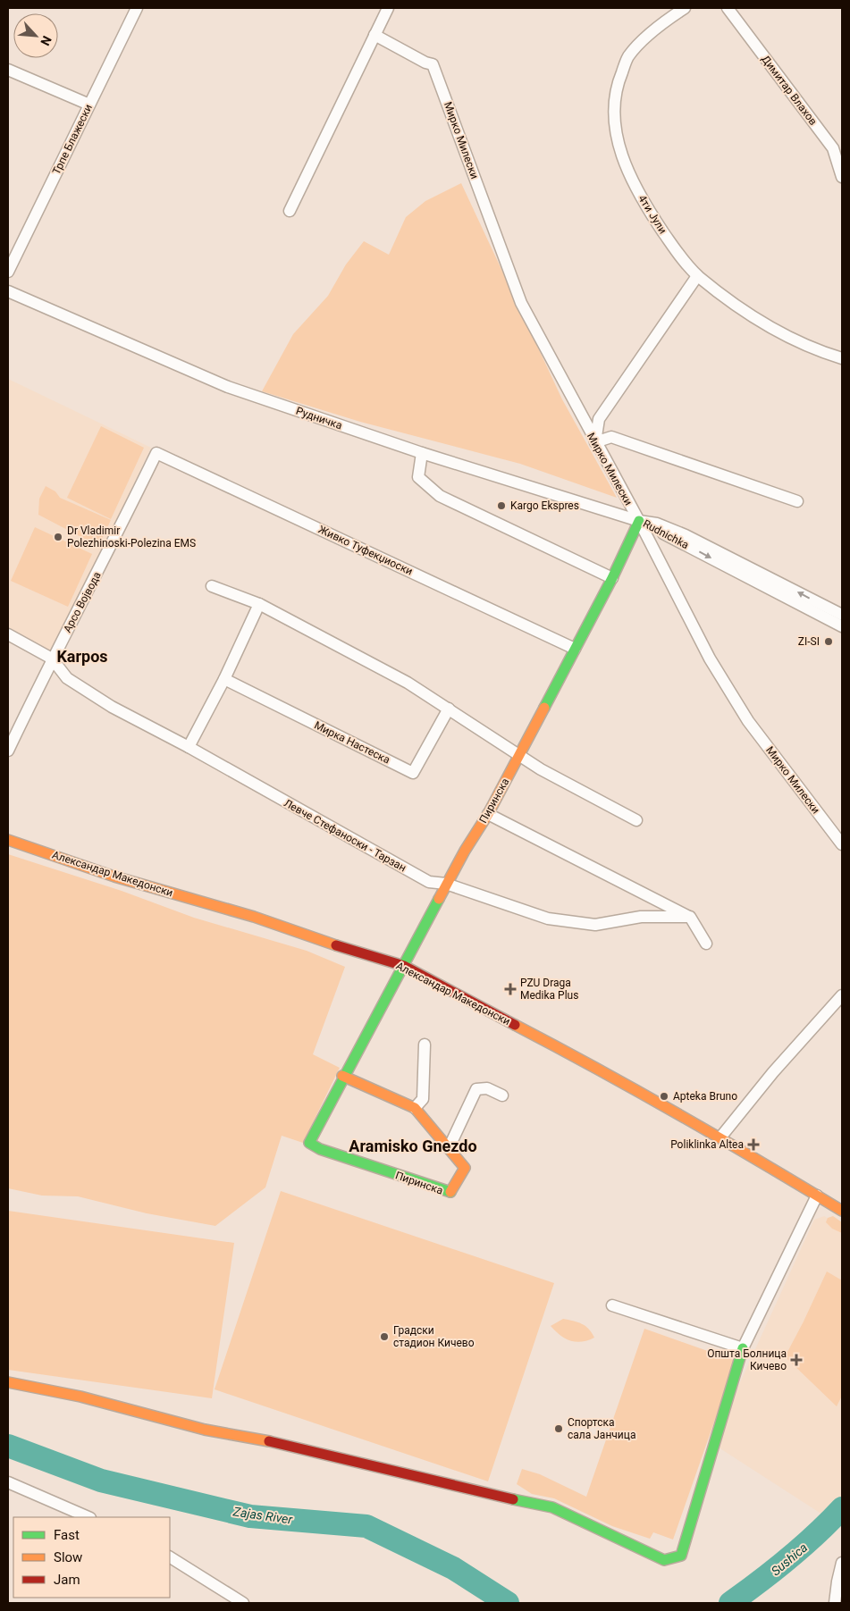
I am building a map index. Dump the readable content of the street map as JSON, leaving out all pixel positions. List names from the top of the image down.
{
  "streets": {
    "street": [
      "Димитар Влахов",
      "Трпе Блажески",
      "Мирко Милески",
      "4ти Јули",
      "Рудничка",
      "Rudnichka",
      "Живко Туфекџиоски",
      "Арсо Војвода",
      "Мирка Настеска",
      "Пиринска",
      "Левче Стефаноски - Тарзан",
      "Александар Македонски"
    ]
  },
  "crossings": [
    ["Мирко Милески", "Рудничка"],
    ["Мирко Милески", "Rudnichka"],
    ["Мирко Милески", "Пиринска"],
    ["Рудничка", "Rudnichka"],
    ["Рудничка", "Пиринска"],
    ["Rudnichka", "Пиринска"],
    ["Живко Туфекџиоски", "Арсо Војвода"],
    ["Живко Туфекџиоски", "Пиринска"],
    ["Арсо Војвода", "Левче Стефаноски - Тарзан"],
    ["Пиринска", "Левче Стефаноски - Тарзан"],
    ["Пиринска", "Александар Македонски"]
  ],
  "districts": ["Karpos", "Aramisko Gnezdo"],
  "water": ["Zajas River", "Sushica"],
  "places": {
    "other": [
      "Kargo Ekspres",
      "Dr Vladimir Polezhinoski-Polezina EMS",
      "ZI-SI",
      "Apteka Bruno",
      "Градски стадион Кичево",
      "Спортска сала Јанчица"
    ],
    "health": ["PZU Draga Medika Plus", "Poliklinka Altea", "Општа Болница Кичево"]
  },
  "legend": ["Fast", "Slow", "Jam"],
  "north": "bottom right"
}
